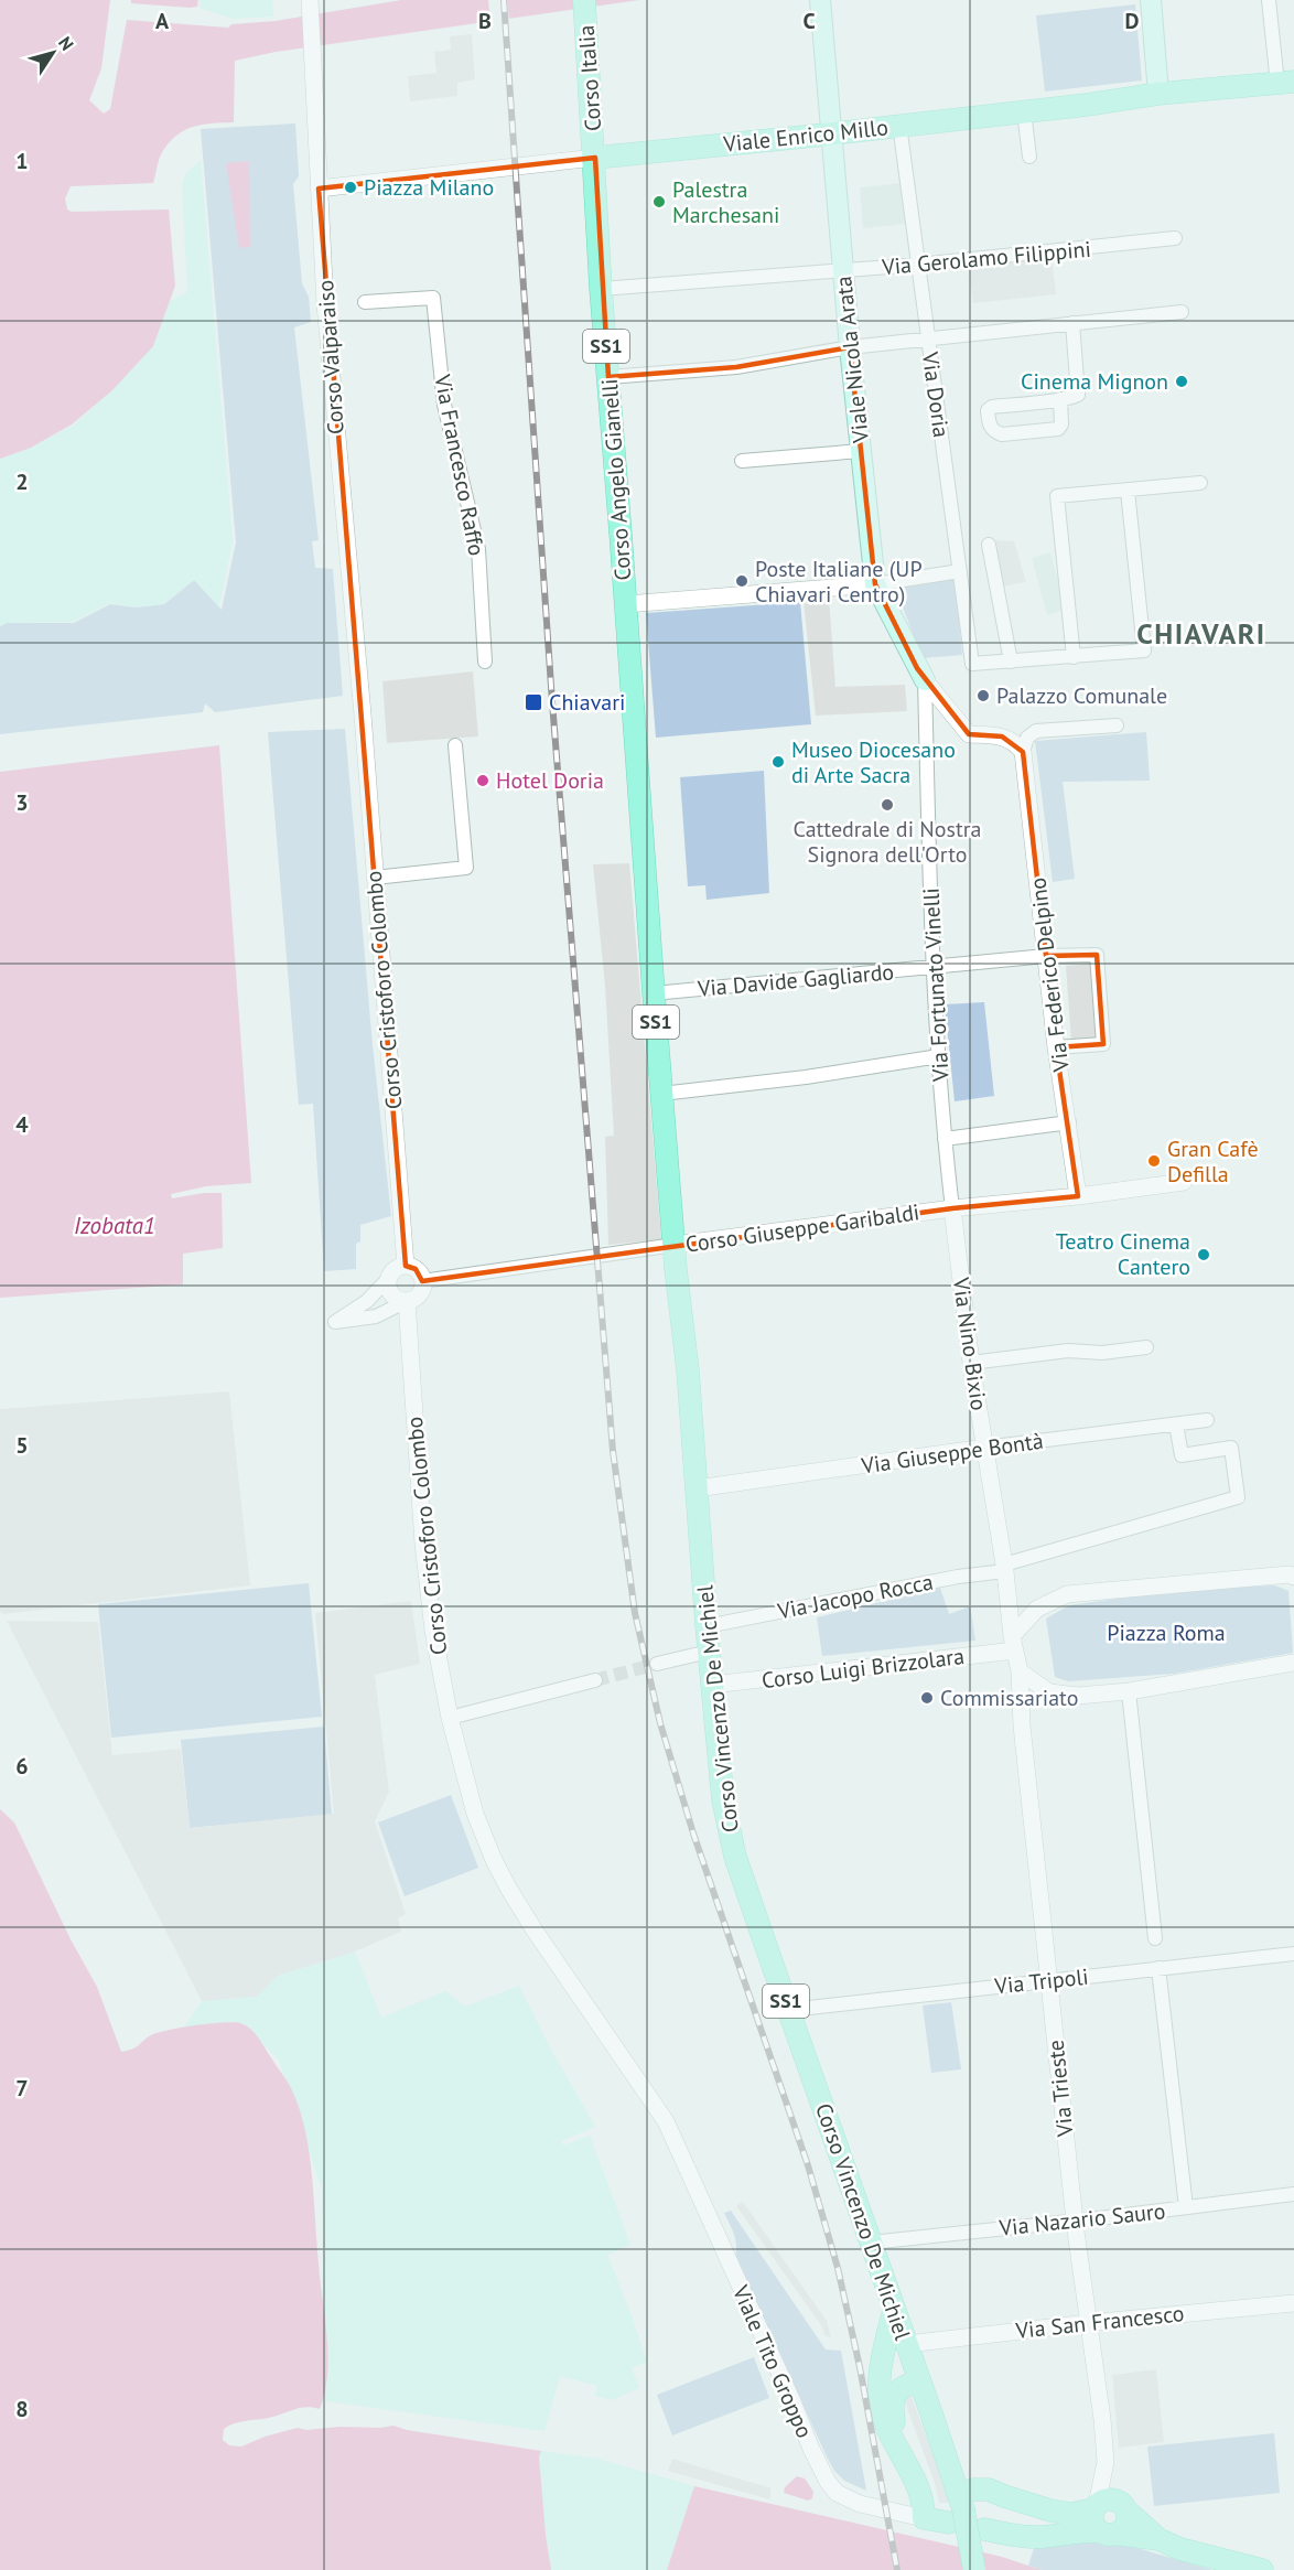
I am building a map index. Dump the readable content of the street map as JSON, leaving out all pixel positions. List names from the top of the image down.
{
  "streets": {
    "main road": [
      "Corso Italia",
      "Viale Enrico Millo",
      "SS1",
      "Viale Nicola Arata",
      "Corso Angelo Gianelli",
      "Corso Vincenzo De Michiel",
      "Viale Tito Groppo"
    ],
    "street": [
      "Via Gerolamo Filippini",
      "Corso Valparaiso",
      "Via Doria",
      "Via Francesco Raffo",
      "Via Federico Delpino",
      "Via Davide Gagliardo",
      "Via Fortunato Vinelli",
      "Corso Cristoforo Colombo",
      "Corso Giuseppe Garibaldi",
      "Via Nino Bixio",
      "Via Giuseppe Bontà",
      "Via Jacopo Rocca",
      "Corso Luigi Brizzolara",
      "Via Tripoli",
      "Via Trieste",
      "Via Nazario Sauro",
      "Via San Francesco"
    ]
  },
  "crossings": [
    ["Corso Italia", "Viale Enrico Millo"],
    ["Corso Italia", "Corso Angelo Gianelli"],
    ["Viale Enrico Millo", "Corso Valparaiso"],
    ["Viale Enrico Millo", "Viale Nicola Arata"],
    ["Viale Enrico Millo", "Via Doria"],
    ["Viale Enrico Millo", "Corso Angelo Gianelli"],
    ["Via Gerolamo Filippini", "Viale Nicola Arata"],
    ["Via Gerolamo Filippini", "Via Doria"],
    ["Via Gerolamo Filippini", "Corso Angelo Gianelli"],
    ["SS1", "Corso Angelo Gianelli"],
    ["SS1", "Via Davide Gagliardo"],
    ["SS1", "Corso Giuseppe Garibaldi"],
    ["SS1", "Corso Vincenzo De Michiel"],
    ["Corso Valparaiso", "Corso Cristoforo Colombo"],
    ["Via Federico Delpino", "Via Davide Gagliardo"],
    ["Via Federico Delpino", "Corso Giuseppe Garibaldi"],
    ["Via Davide Gagliardo", "Via Fortunato Vinelli"],
    ["Via Fortunato Vinelli", "Corso Giuseppe Garibaldi"],
    ["Via Fortunato Vinelli", "Via Nino Bixio"],
    ["Corso Cristoforo Colombo", "Corso Giuseppe Garibaldi"],
    ["Corso Cristoforo Colombo", "Viale Tito Groppo"],
    ["Corso Giuseppe Garibaldi", "Via Nino Bixio"],
    ["Corso Giuseppe Garibaldi", "Corso Vincenzo De Michiel"],
    ["Via Nino Bixio", "Via Giuseppe Bontà"],
    ["Via Nino Bixio", "Via Jacopo Rocca"],
    ["Via Nino Bixio", "Corso Luigi Brizzolara"],
    ["Via Giuseppe Bontà", "Via Jacopo Rocca"],
    ["Via Giuseppe Bontà", "Corso Vincenzo De Michiel"],
    ["Via Jacopo Rocca", "Corso Vincenzo De Michiel"],
    ["Corso Luigi Brizzolara", "Corso Vincenzo De Michiel"],
    ["Corso Vincenzo De Michiel", "Via Tripoli"],
    ["Corso Vincenzo De Michiel", "Via Nazario Sauro"],
    ["Corso Vincenzo De Michiel", "Via San Francesco"],
    ["Corso Vincenzo De Michiel", "Viale Tito Groppo"],
    ["Via Tripoli", "Via Trieste"],
    ["Via Trieste", "Via Nazario Sauro"],
    ["Via Trieste", "Via San Francesco"],
    ["Via Trieste", "Viale Tito Groppo"]
  ],
  "districts": ["CHIAVARI"],
  "water": ["Izobata1"],
  "parks": ["Piazza Roma"],
  "places": {
    "other": [
      "Piazza Milano",
      "Palestra Marchesani",
      "Cinema Mignon",
      "Poste Italiane (UP Chiavari Centro)",
      "Palazzo Comunale",
      "Museo Diocesano di Arte Sacra",
      "Hotel Doria",
      "Cattedrale di Nostra Signora dell'Orto",
      "Gran Cafè Defilla",
      "Teatro Cinema Cantero",
      "Commissariato"
    ],
    "transit": ["Chiavari"]
  },
  "north": "top right",
  "grid": {
    "columns": [
      "A",
      "B",
      "C",
      "D"
    ],
    "rows": [
      "1",
      "2",
      "3",
      "4",
      "5",
      "6",
      "7",
      "8"
    ]
  }
}
